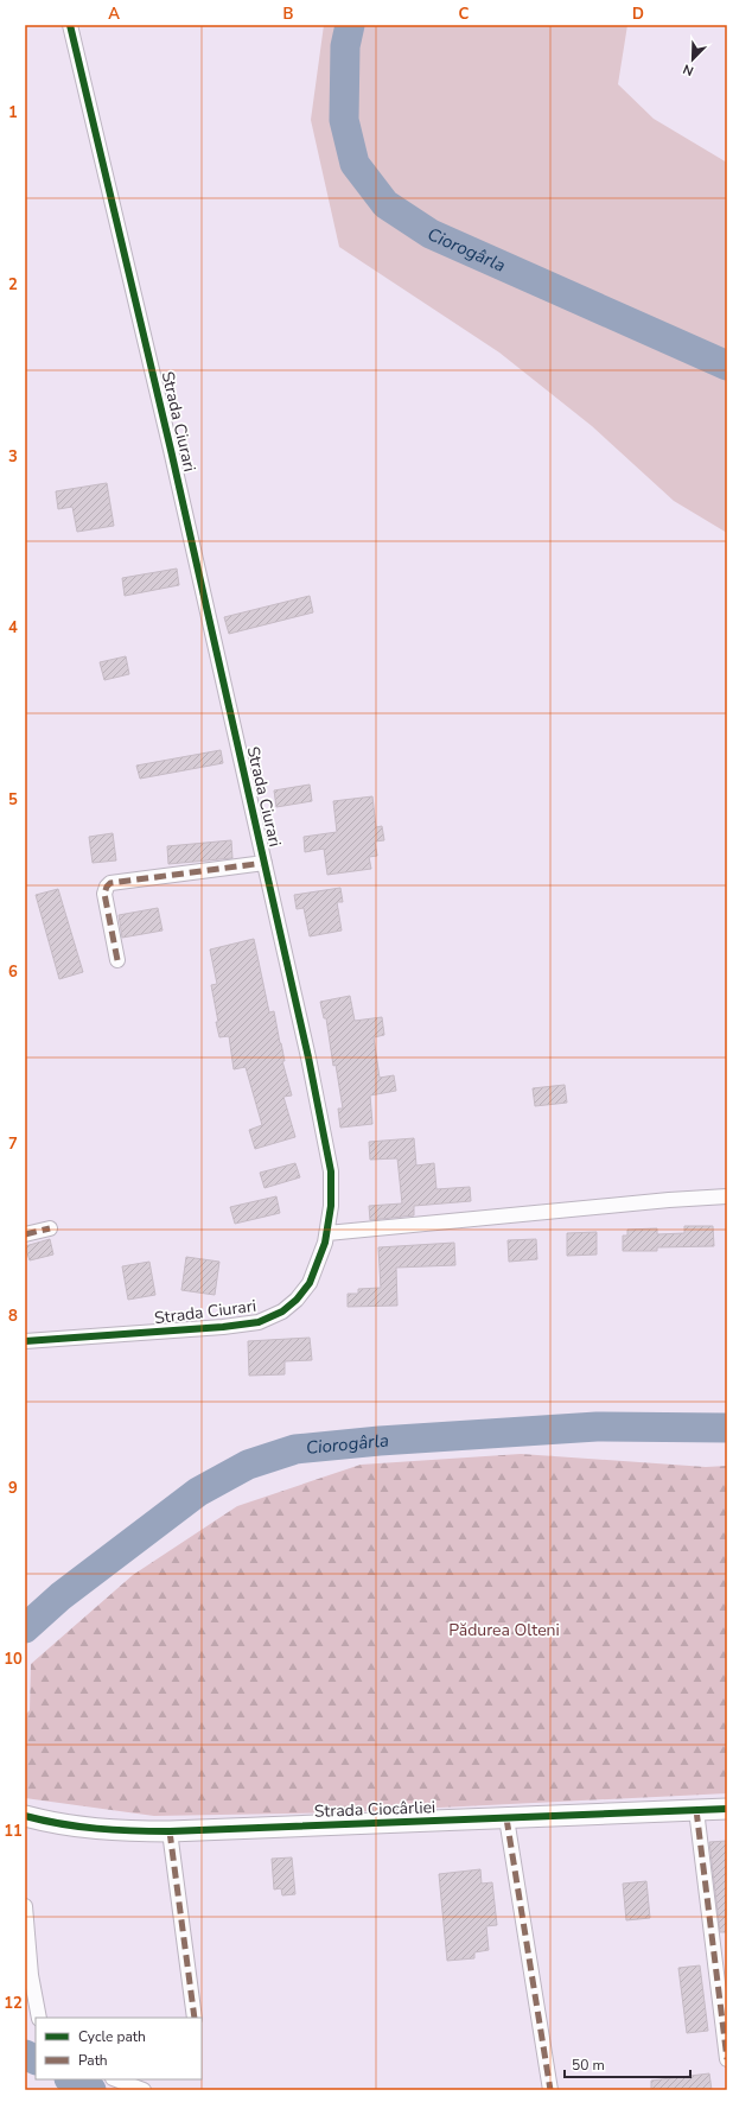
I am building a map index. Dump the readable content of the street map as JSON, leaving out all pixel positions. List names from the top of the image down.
{
  "streets": {
    "street": ["Strada Ciurari", "Strada Ciocârliei"]
  },
  "water": ["Ciorogârla"],
  "parks": ["Pădurea Olteni"],
  "legend": ["Cycle path", "Path"],
  "scale_bar": "50 m",
  "north": "bottom left",
  "grid": {
    "columns": [
      "A",
      "B",
      "C",
      "D"
    ],
    "rows": [
      "1",
      "2",
      "3",
      "4",
      "5",
      "6",
      "7",
      "8",
      "9",
      "10",
      "11",
      "12"
    ]
  }
}
